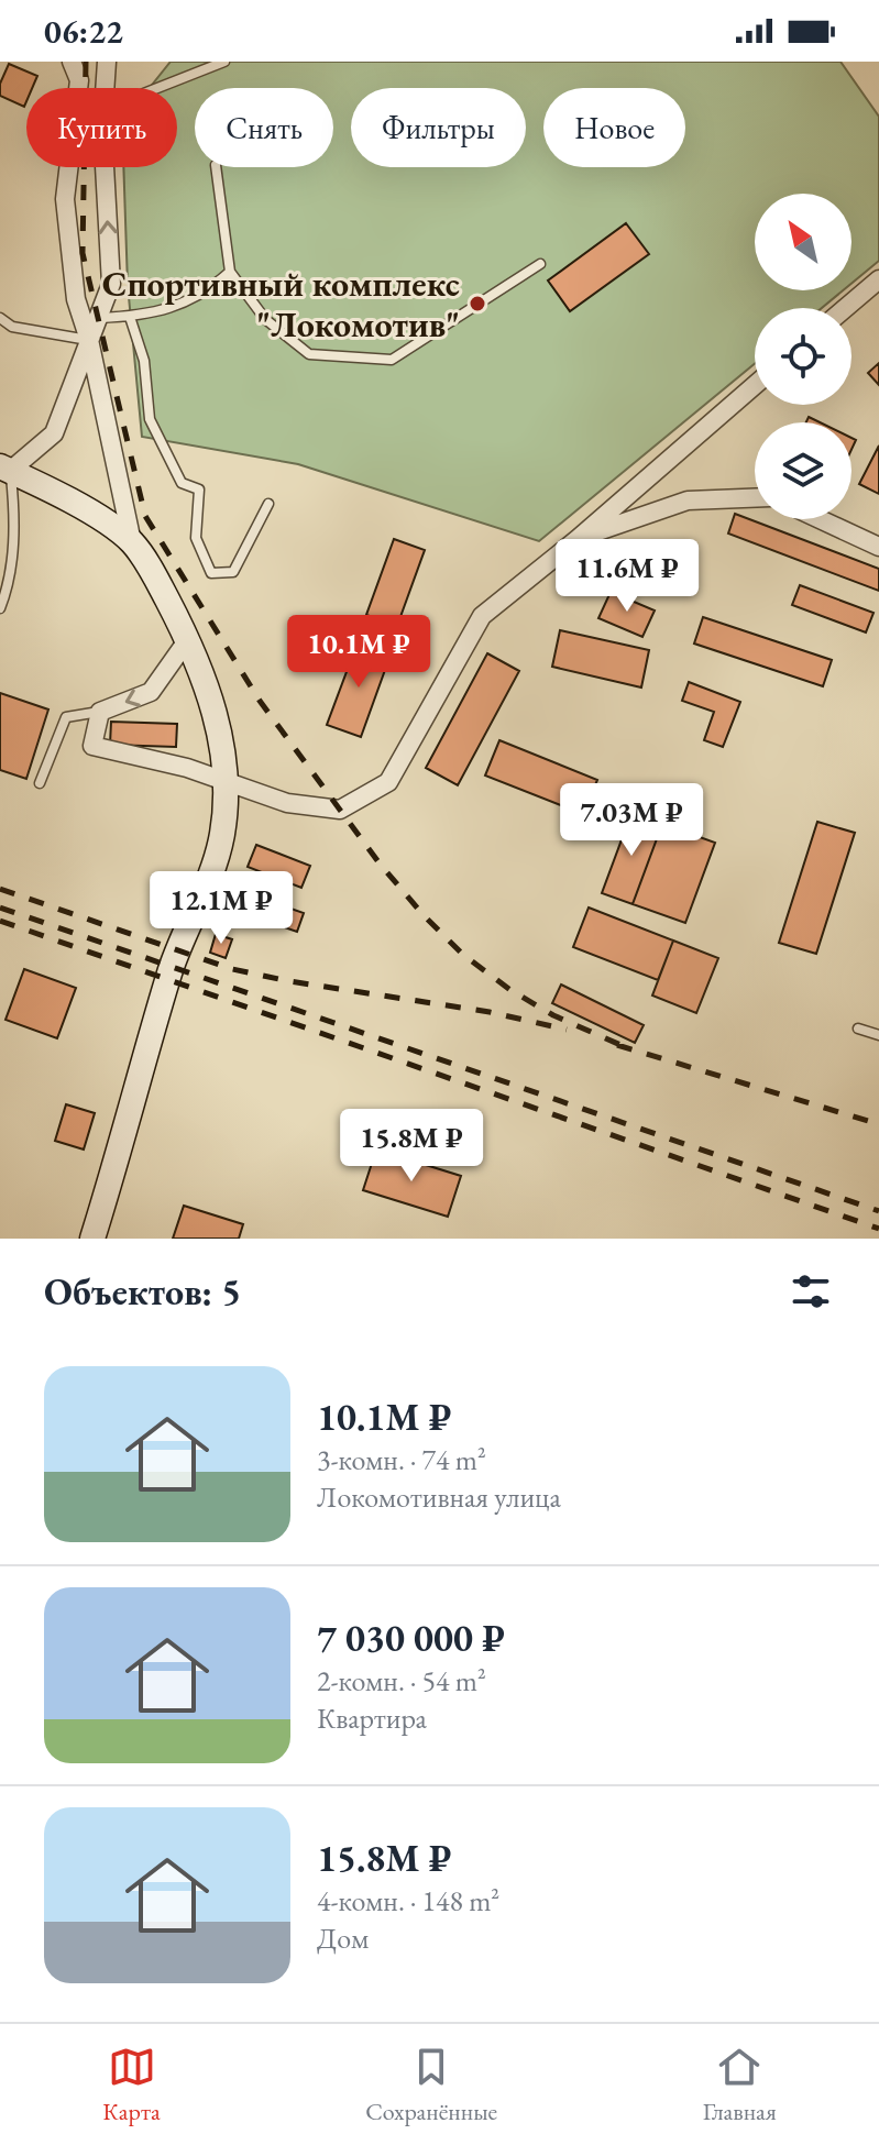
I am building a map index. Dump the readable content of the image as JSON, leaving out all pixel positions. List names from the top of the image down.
{
  "places": ["Спортивный комплекс \"Локомотив\""],
  "north": "top left",
  "page": {
    "status": "06:22",
    "chip": [
      "Купить",
      "Снять",
      "Фильтры",
      "Новое"
    ],
    "price": [
      "11.6M ₽",
      "10.1M ₽",
      "7.03M ₽",
      "12.1M ₽",
      "15.8M ₽"
    ],
    "heading": "Объектов: 5",
    "list": [
      {
        "name": "10.1M ₽",
        "note": "3-комн. · 74 m² · Локомотивная улица"
      },
      {
        "name": "7 030 000 ₽",
        "note": "2-комн. · 54 m² · Квартира"
      },
      {
        "name": "15.8M ₽",
        "note": "4-комн. · 148 m² · Дом"
      }
    ],
    "tabs": ["Карта", "Сохранённые", "Главная"]
  }
}
